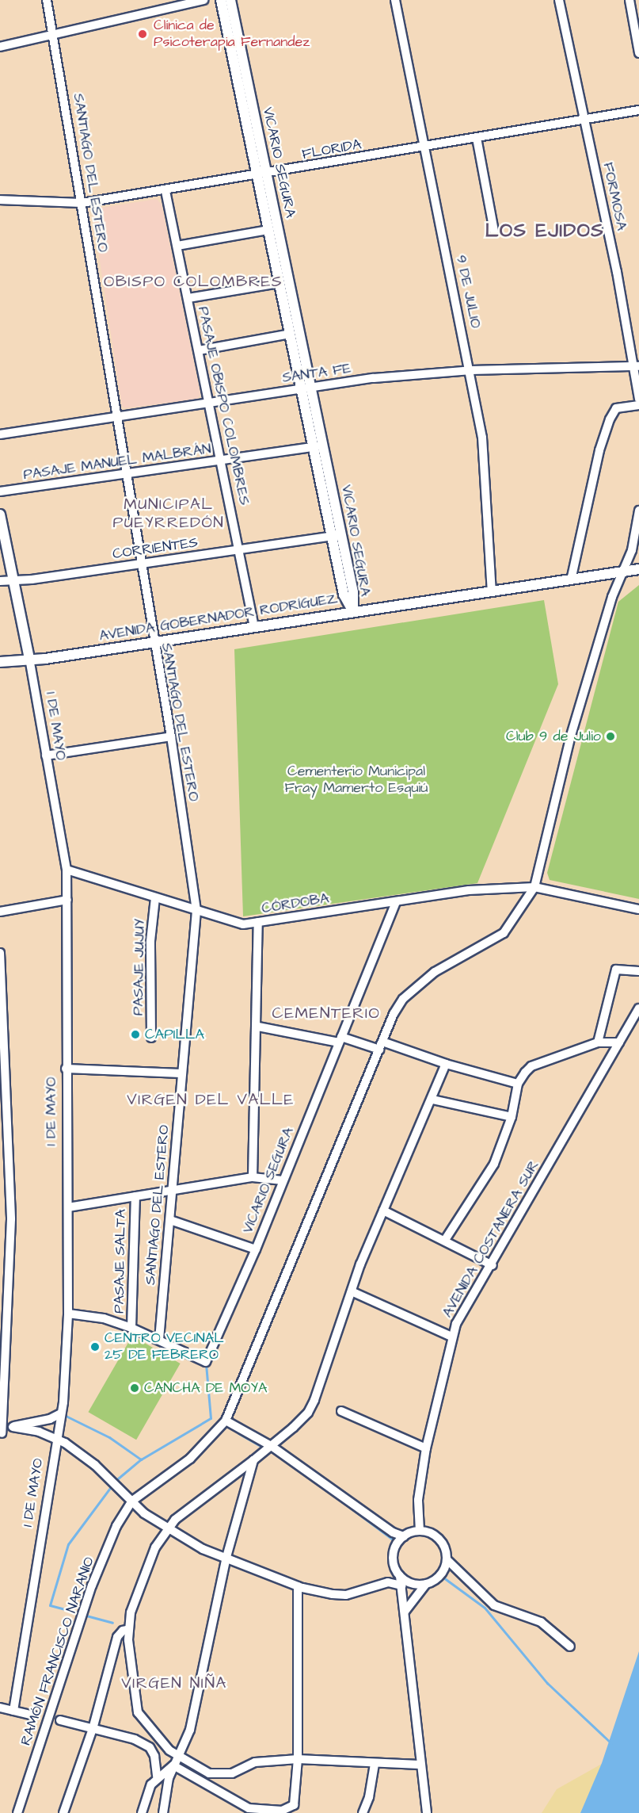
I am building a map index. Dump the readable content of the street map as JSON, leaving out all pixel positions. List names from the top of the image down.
{
  "streets": {
    "street": [
      "FLORIDA",
      "VICARIO SEGURA",
      "SANTIAGO DEL ESTERO",
      "FORMOSA",
      "9 DE JULIO",
      "SANTA FE",
      "PASAJE OBISPO COLOMBRES",
      "PASAJE MANUEL MALBRÁN",
      "CORRIENTES",
      "AVENIDA GOBERNADOR RODRÍGUEZ",
      "1 DE MAYO",
      "CÓRDOBA",
      "PASAJE JUJUY",
      "AVENIDA COSTANERA SUR",
      "PASAJE SALTA",
      "RAMÓN FRANCISCO NARANIO"
    ]
  },
  "crossings": [
    ["FLORIDA", "VICARIO SEGURA"],
    ["FLORIDA", "SANTIAGO DEL ESTERO"],
    ["FLORIDA", "FORMOSA"],
    ["FLORIDA", "9 DE JULIO"],
    ["FLORIDA", "PASAJE OBISPO COLOMBRES"],
    ["VICARIO SEGURA", "SANTIAGO DEL ESTERO"],
    ["VICARIO SEGURA", "SANTA FE"],
    ["VICARIO SEGURA", "PASAJE MANUEL MALBRÁN"],
    ["VICARIO SEGURA", "CORRIENTES"],
    ["VICARIO SEGURA", "AVENIDA GOBERNADOR RODRÍGUEZ"],
    ["VICARIO SEGURA", "CÓRDOBA"],
    ["SANTIAGO DEL ESTERO", "SANTA FE"],
    ["SANTIAGO DEL ESTERO", "PASAJE MANUEL MALBRÁN"],
    ["SANTIAGO DEL ESTERO", "CORRIENTES"],
    ["SANTIAGO DEL ESTERO", "AVENIDA GOBERNADOR RODRÍGUEZ"],
    ["SANTIAGO DEL ESTERO", "CÓRDOBA"],
    ["FORMOSA", "SANTA FE"],
    ["9 DE JULIO", "SANTA FE"],
    ["9 DE JULIO", "AVENIDA GOBERNADOR RODRÍGUEZ"],
    ["SANTA FE", "PASAJE OBISPO COLOMBRES"],
    ["PASAJE OBISPO COLOMBRES", "PASAJE MANUEL MALBRÁN"],
    ["PASAJE OBISPO COLOMBRES", "CORRIENTES"],
    ["PASAJE OBISPO COLOMBRES", "AVENIDA GOBERNADOR RODRÍGUEZ"],
    ["CORRIENTES", "1 DE MAYO"],
    ["AVENIDA GOBERNADOR RODRÍGUEZ", "1 DE MAYO"],
    ["1 DE MAYO", "CÓRDOBA"],
    ["CÓRDOBA", "PASAJE JUJUY"]
  ],
  "districts": [
    "LOS EJIDOS",
    "OBISPO COLOMBRES",
    "MUNICIPAL PUEYRREDÓN",
    "CEMENTERIO",
    "VIRGEN DEL VALLE",
    "VIRGEN NIÑA"
  ],
  "parks": ["Cementerio Municipal Fray Mamerto Esquiú"],
  "places": [
    "Clínica de Psicoterapia Fernandez",
    "Club 9 de Julio",
    "CAPILLA",
    "CENTRO VECINAL 25 DE FEBRERO",
    "CANCHA DE MOYA"
  ]
}
